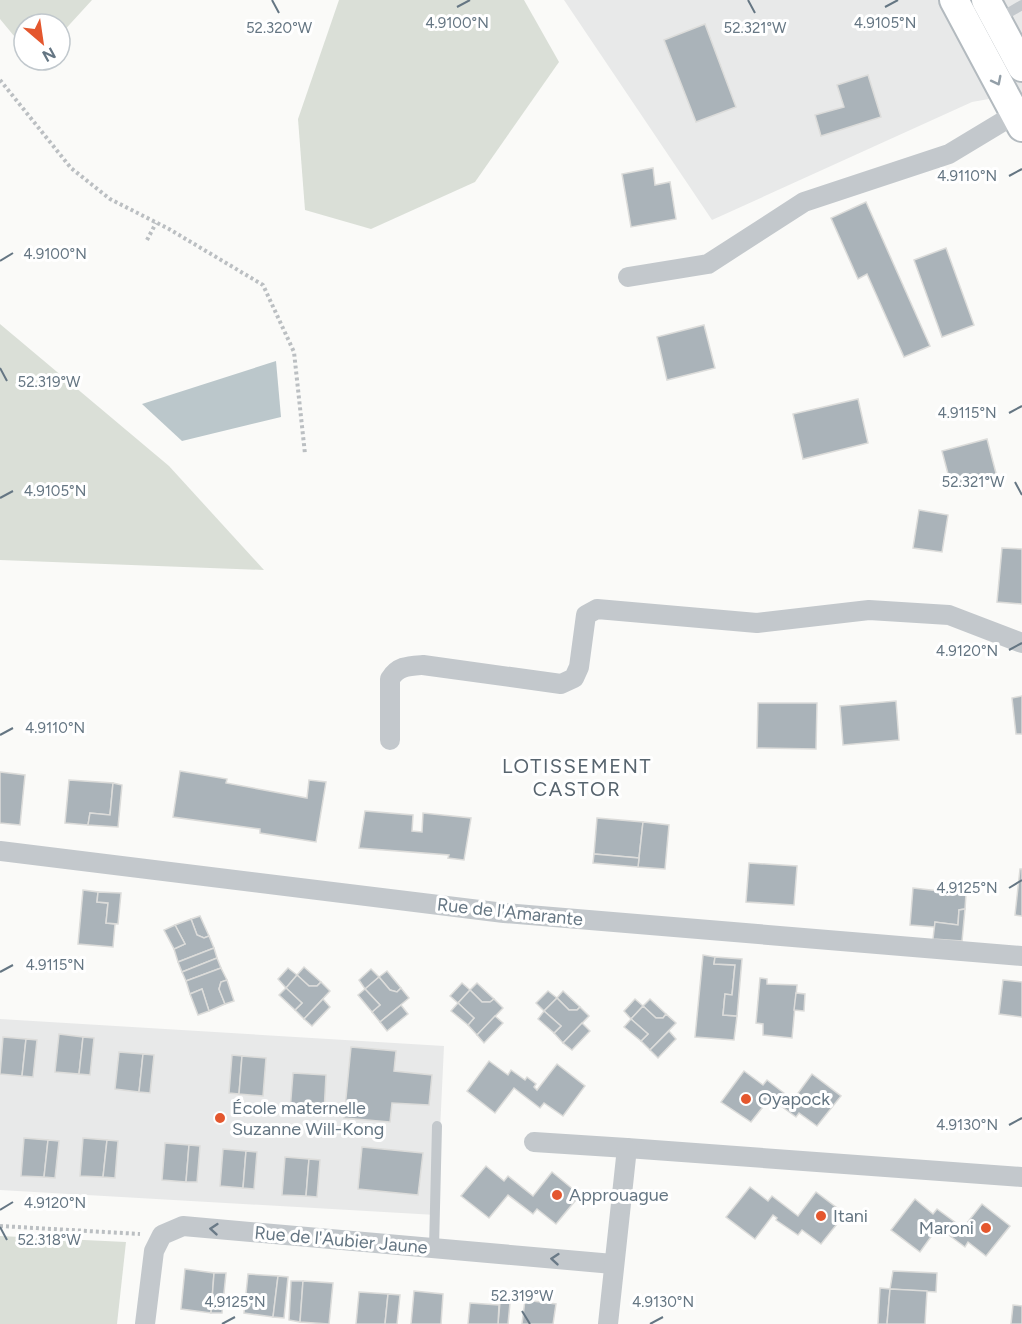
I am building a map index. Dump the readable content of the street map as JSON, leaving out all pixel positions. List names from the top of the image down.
{
  "streets": {
    "street": ["Rue de l'Amarante", "Rue de l'Aubier Jaune"]
  },
  "one_way": ["Rue de l'Aubier Jaune"],
  "districts": ["LOTISSEMENT CASTOR"],
  "places": [
    "Oyapock",
    "École maternelle Suzanne Will-Kong",
    "Approuague",
    "Itani",
    "Maroni"
  ],
  "north": "bottom right",
  "coordinates": [
    "4.9100°N",
    "4.9105°N",
    "52.320°W",
    "52.321°W",
    "4.9110°N",
    "52.319°W",
    "4.9115°N",
    "4.9120°N",
    "4.9125°N",
    "4.9130°N",
    "52.318°W"
  ]
}
